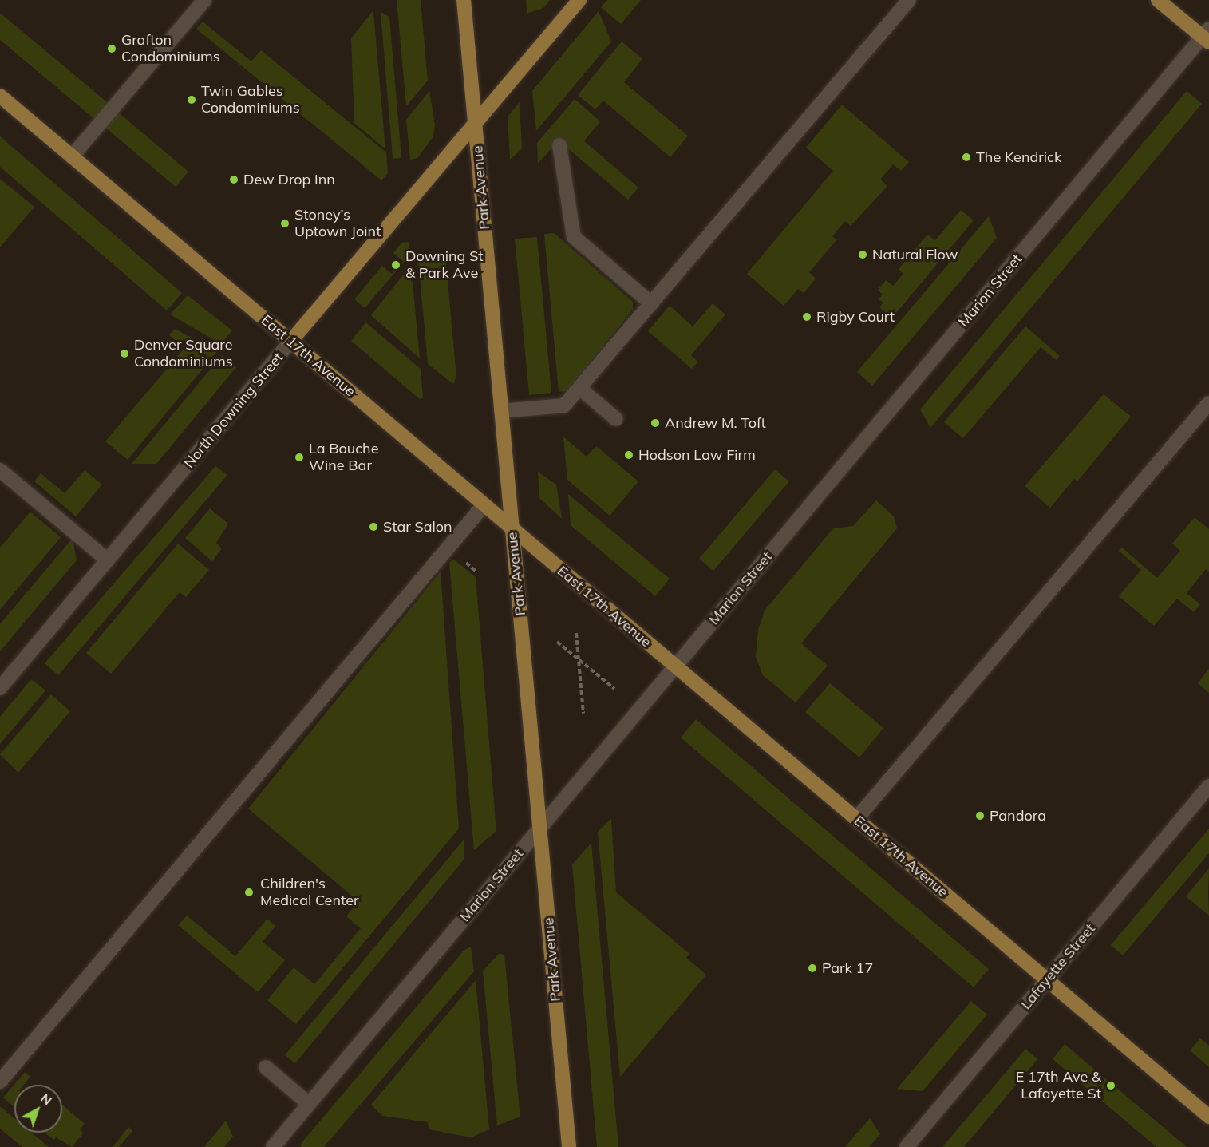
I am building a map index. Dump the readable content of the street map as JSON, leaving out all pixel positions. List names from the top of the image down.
{
  "streets": {
    "main road": ["Park Avenue", "East 17th Avenue", "North Downing Street"],
    "street": ["Marion Street", "Lafayette Street"]
  },
  "crossings": [
    ["Park Avenue", "Marion Street"],
    ["Park Avenue", "East 17th Avenue"],
    ["Park Avenue", "North Downing Street"],
    ["Marion Street", "East 17th Avenue"],
    ["East 17th Avenue", "North Downing Street"],
    ["East 17th Avenue", "Lafayette Street"]
  ],
  "places": [
    "Grafton Condominiums",
    "Twin Gables Condominiums",
    "The Kendrick",
    "Dew Drop Inn",
    "Stoney’s Uptown Joint",
    "Natural Flow",
    "Downing St & Park Ave",
    "Rigby Court",
    "Denver Square Condominiums",
    "Andrew M. Toft",
    "Hodson Law Firm",
    "La Bouche Wine Bar",
    "Star Salon",
    "Pandora",
    "Children's Medical Center",
    "Park 17",
    "E 17th Ave & Lafayette St"
  ],
  "north": "top right"
}
